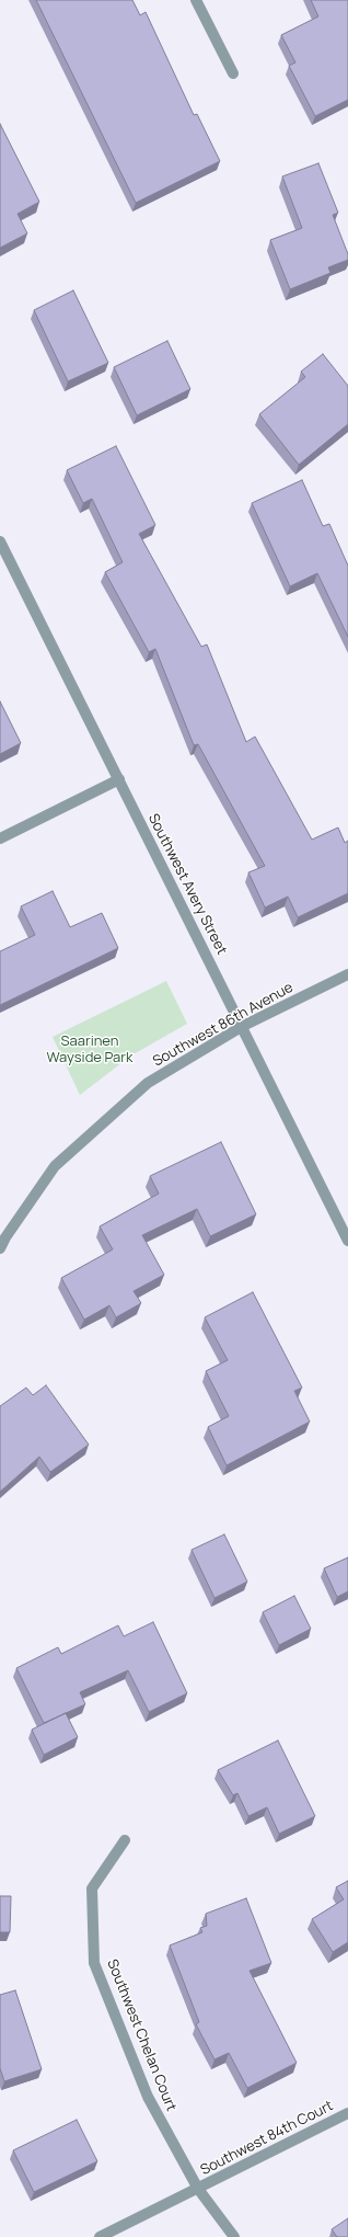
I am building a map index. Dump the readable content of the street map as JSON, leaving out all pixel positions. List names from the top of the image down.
{
  "streets": {
    "street": [
      "Southwest Avery Street",
      "Southwest 86th Avenue",
      "Southwest Chelan Court",
      "Southwest 84th Court"
    ]
  },
  "crossings": [
    ["Southwest Avery Street", "Southwest 86th Avenue"],
    ["Southwest Chelan Court", "Southwest 84th Court"]
  ],
  "parks": ["Saarinen Wayside Park"]
}
